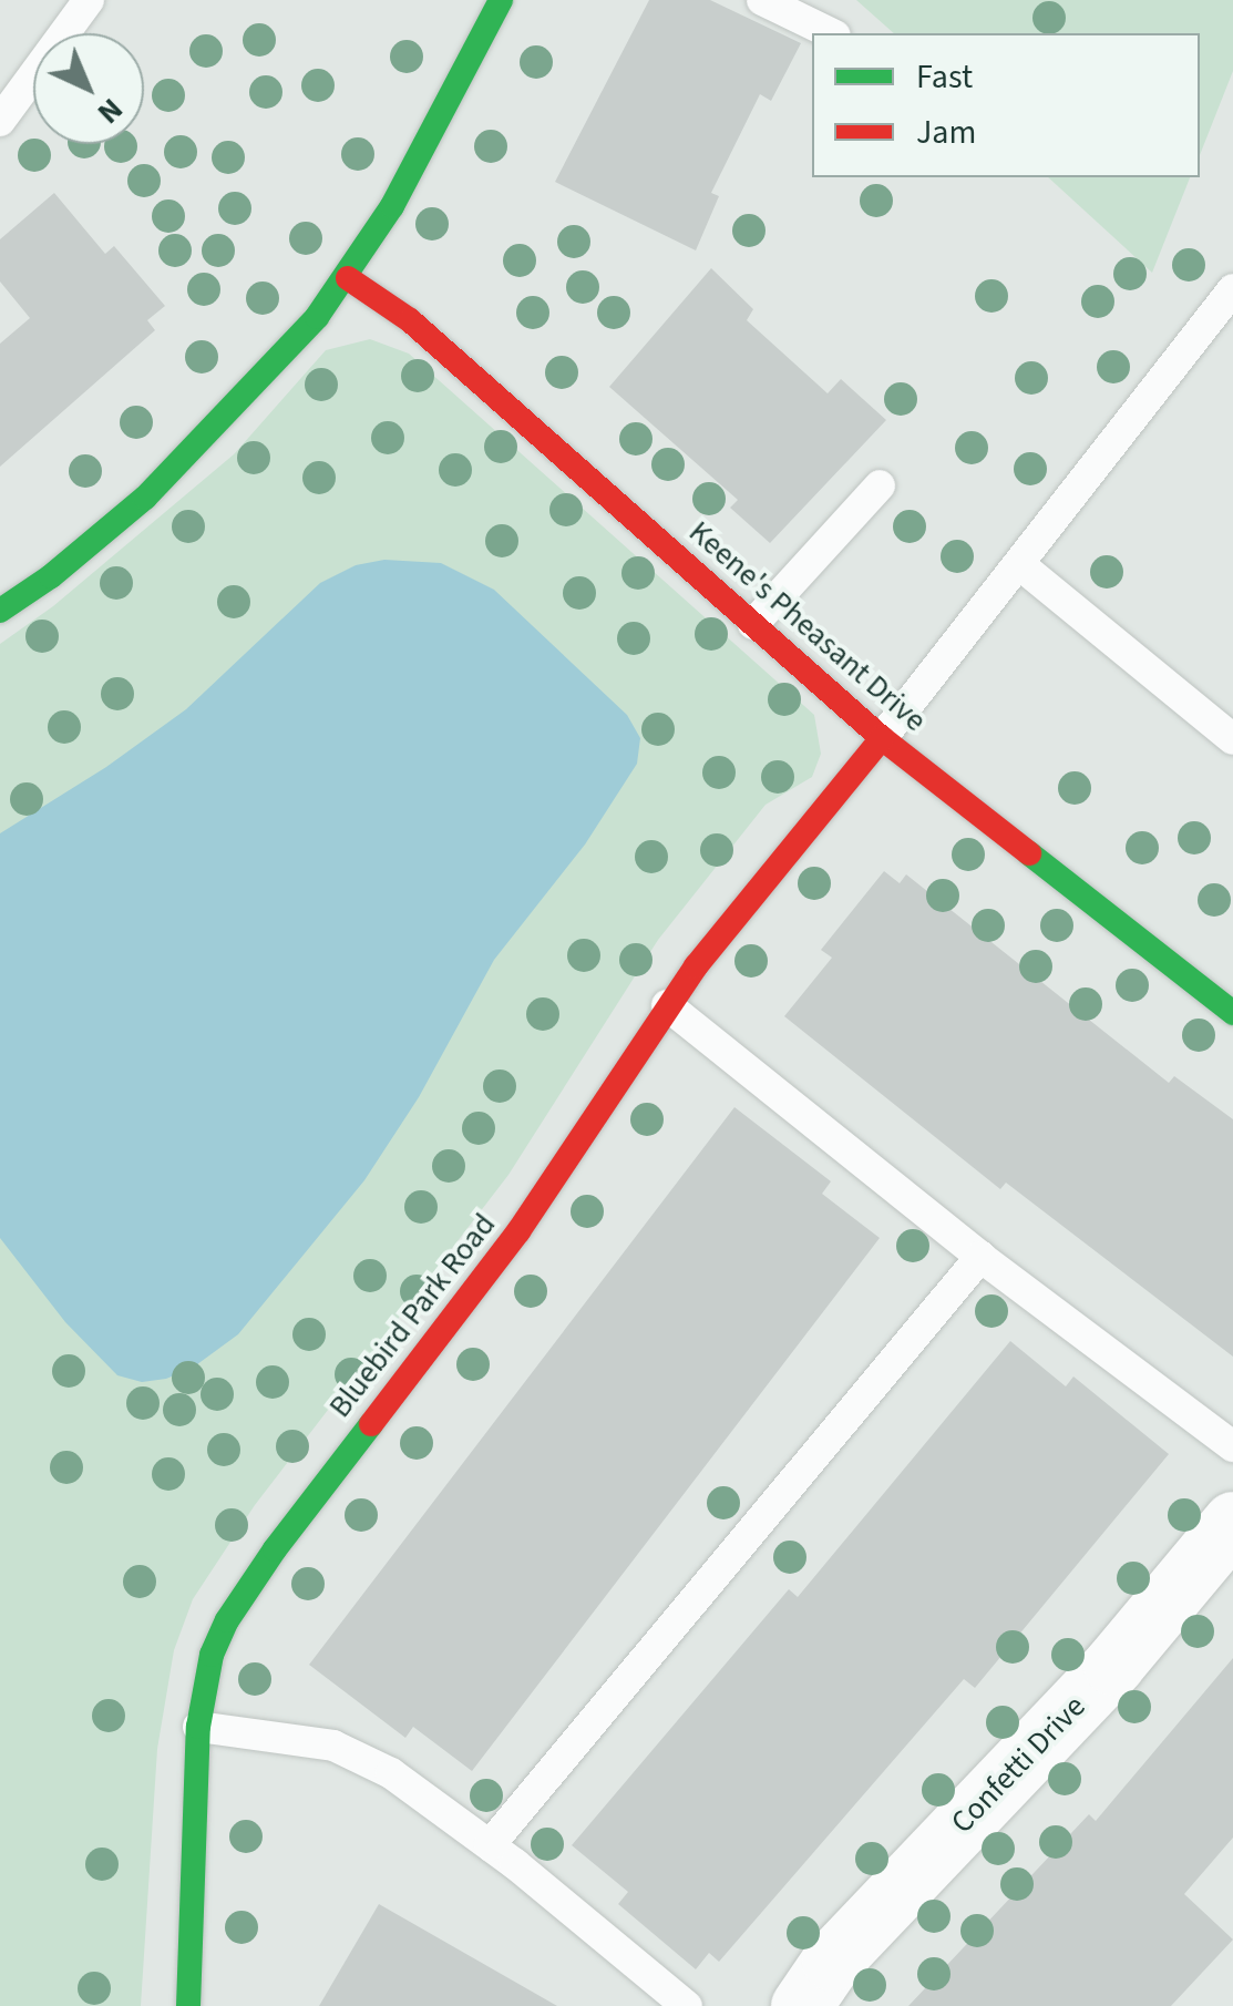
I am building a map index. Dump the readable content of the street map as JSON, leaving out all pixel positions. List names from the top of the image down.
{
  "streets": {
    "street": ["Keene's Pheasant Drive", "Bluebird Park Road", "Confetti Drive"]
  },
  "crossings": [
    ["Keene's Pheasant Drive", "Bluebird Park Road"]
  ],
  "legend": ["Fast", "Jam"],
  "north": "bottom right"
}
